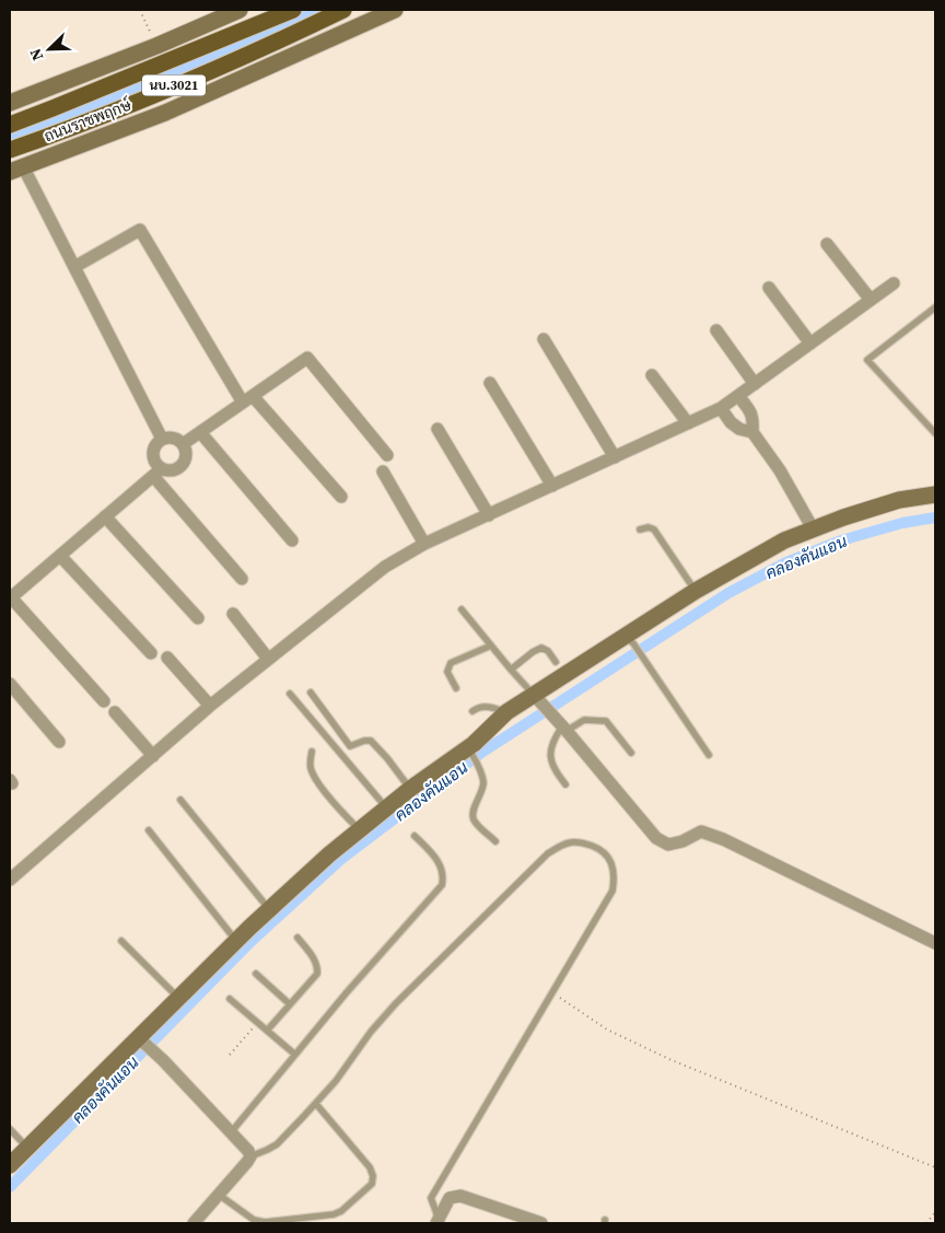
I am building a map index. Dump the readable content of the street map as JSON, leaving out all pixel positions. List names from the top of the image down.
{
  "streets": {
    "main road": ["นบ.3021", "ถนนราชพฤกษ์"]
  },
  "water": ["คลองคันแอน"],
  "north": "bottom left"
}
